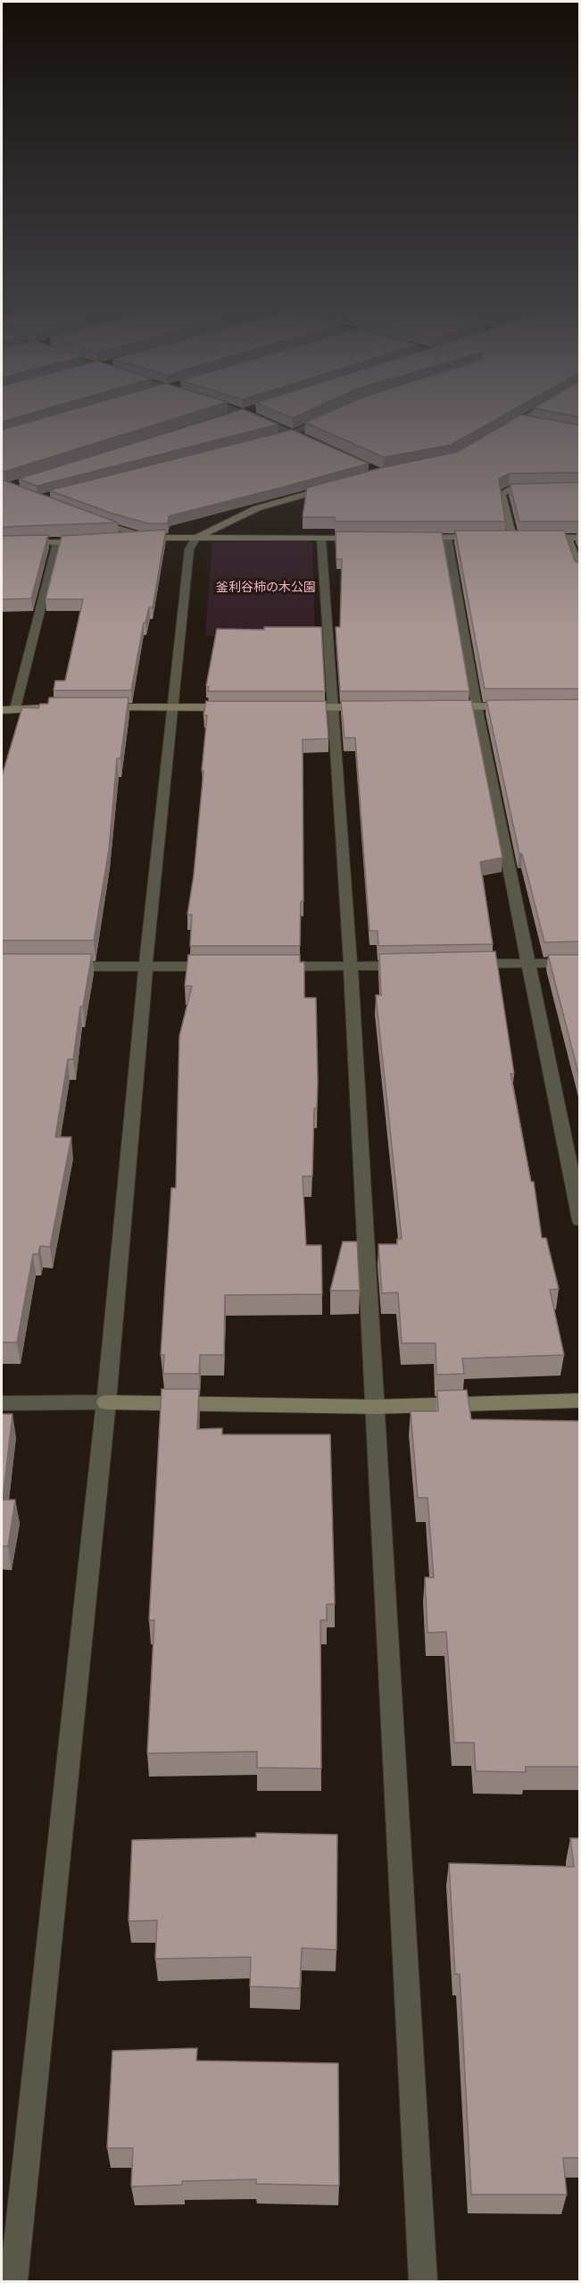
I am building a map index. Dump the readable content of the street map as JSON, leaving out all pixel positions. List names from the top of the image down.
{
  "parks": ["釜利谷柿の木公園"]
}
